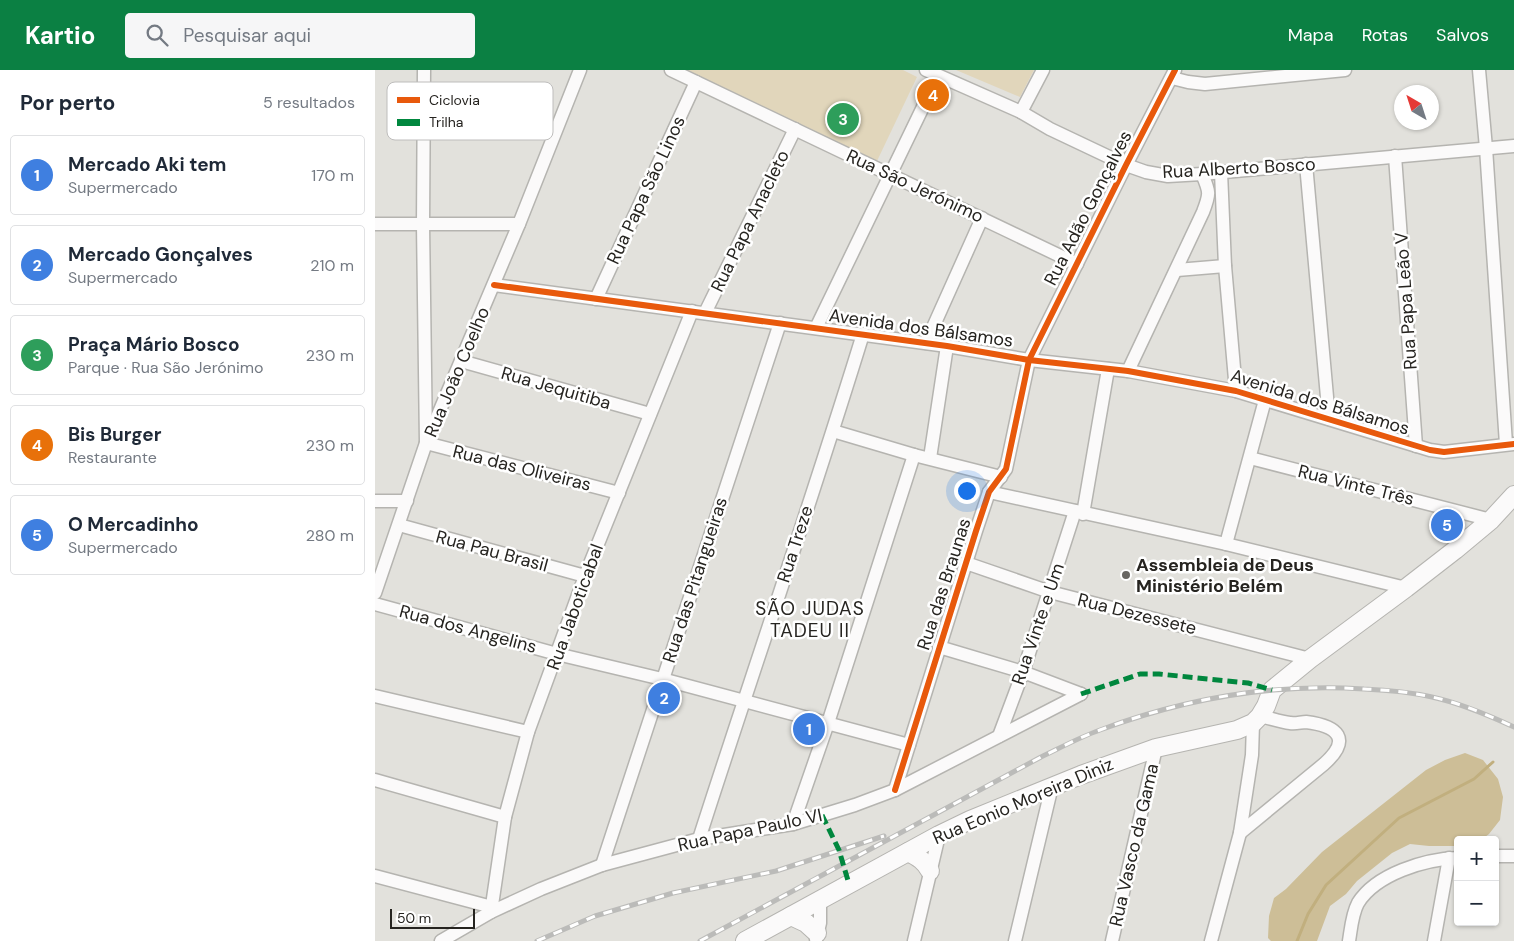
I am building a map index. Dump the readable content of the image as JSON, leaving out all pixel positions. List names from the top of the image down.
{
  "streets": {
    "main road": ["Rua Eonio Moreira Diniz"],
    "street": [
      "Rua Alberto Bosco",
      "Rua São Jerónimo",
      "Rua Papa São Linos",
      "Rua Adão Gonçalves",
      "Rua Papa Anacleto",
      "Rua Papa Leão V",
      "Avenida dos Bálsamos",
      "Rua João Coelho",
      "Rua Jequitiba",
      "Rua das Oliveiras",
      "Rua Vinte Três",
      "Rua Treze",
      "Rua Pau Brasil",
      "Rua das Pitangueiras",
      "Rua das Braunas",
      "Rua Jaboticabal",
      "Rua Dezessete",
      "Rua Vinte e Um",
      "Rua dos Angelins",
      "Rua Papa Paulo VI",
      "Rua Vasco da Gama"
    ]
  },
  "crossings": [
    ["Rua Alberto Bosco", "Rua Adão Gonçalves"],
    ["Rua Alberto Bosco", "Rua Papa Leão V"],
    ["Rua São Jerónimo", "Rua Papa São Linos"],
    ["Rua São Jerónimo", "Rua Adão Gonçalves"],
    ["Rua São Jerónimo", "Rua Papa Anacleto"],
    ["Rua Papa São Linos", "Avenida dos Bálsamos"],
    ["Rua Adão Gonçalves", "Avenida dos Bálsamos"],
    ["Rua Adão Gonçalves", "Rua das Braunas"],
    ["Rua Papa Anacleto", "Avenida dos Bálsamos"],
    ["Rua Papa Leão V", "Avenida dos Bálsamos"],
    ["Avenida dos Bálsamos", "Rua João Coelho"],
    ["Avenida dos Bálsamos", "Rua Treze"],
    ["Avenida dos Bálsamos", "Rua das Pitangueiras"],
    ["Avenida dos Bálsamos", "Rua das Braunas"],
    ["Avenida dos Bálsamos", "Rua Jaboticabal"],
    ["Avenida dos Bálsamos", "Rua Vinte e Um"],
    ["Rua João Coelho", "Rua Jequitiba"],
    ["Rua João Coelho", "Rua das Oliveiras"],
    ["Rua João Coelho", "Rua Pau Brasil"],
    ["Rua Jequitiba", "Rua Jaboticabal"],
    ["Rua das Oliveiras", "Rua Jaboticabal"],
    ["Rua Treze", "Rua dos Angelins"],
    ["Rua Treze", "Rua Papa Paulo VI"],
    ["Rua Pau Brasil", "Rua Jaboticabal"],
    ["Rua das Pitangueiras", "Rua dos Angelins"],
    ["Rua das Pitangueiras", "Rua Papa Paulo VI"],
    ["Rua das Braunas", "Rua Dezessete"],
    ["Rua das Braunas", "Rua dos Angelins"],
    ["Rua das Braunas", "Rua Papa Paulo VI"],
    ["Rua Jaboticabal", "Rua dos Angelins"],
    ["Rua Jaboticabal", "Rua Papa Paulo VI"],
    ["Rua Dezessete", "Rua Vinte e Um"],
    ["Rua Vinte e Um", "Rua Papa Paulo VI"],
    ["Rua Eonio Moreira Diniz", "Rua Vasco da Gama"]
  ],
  "districts": ["SÃO JUDAS TADEU II"],
  "places": ["Assembleia de Deus Ministério Belém"],
  "legend": ["Ciclovia", "Trilha"],
  "scale_bar": "50 m",
  "north": "top left",
  "page": {
    "header": "Kartio",
    "search": "Pesquisar aqui",
    "nav": ["Mapa", "Rotas", "Salvos"],
    "heading": ["Por perto", "5 resultados"],
    "pins": [
      "4",
      "3",
      "5",
      "2",
      "1"
    ],
    "list": [
      {
        "mark": "1",
        "name": "Mercado Aki tem",
        "note": "Supermercado",
        "value": "170 m"
      },
      {
        "mark": "2",
        "name": "Mercado Gonçalves",
        "note": "Supermercado",
        "value": "210 m"
      },
      {
        "mark": "3",
        "name": "Praça Mário Bosco",
        "note": "Parque · Rua São Jerónimo",
        "value": "230 m"
      },
      {
        "mark": "4",
        "name": "Bis Burger",
        "note": "Restaurante",
        "value": "230 m"
      },
      {
        "mark": "5",
        "name": "O Mercadinho",
        "note": "Supermercado",
        "value": "280 m"
      }
    ],
    "map_buttons": ["+", "−"],
    "scale": "50 m"
  }
}
